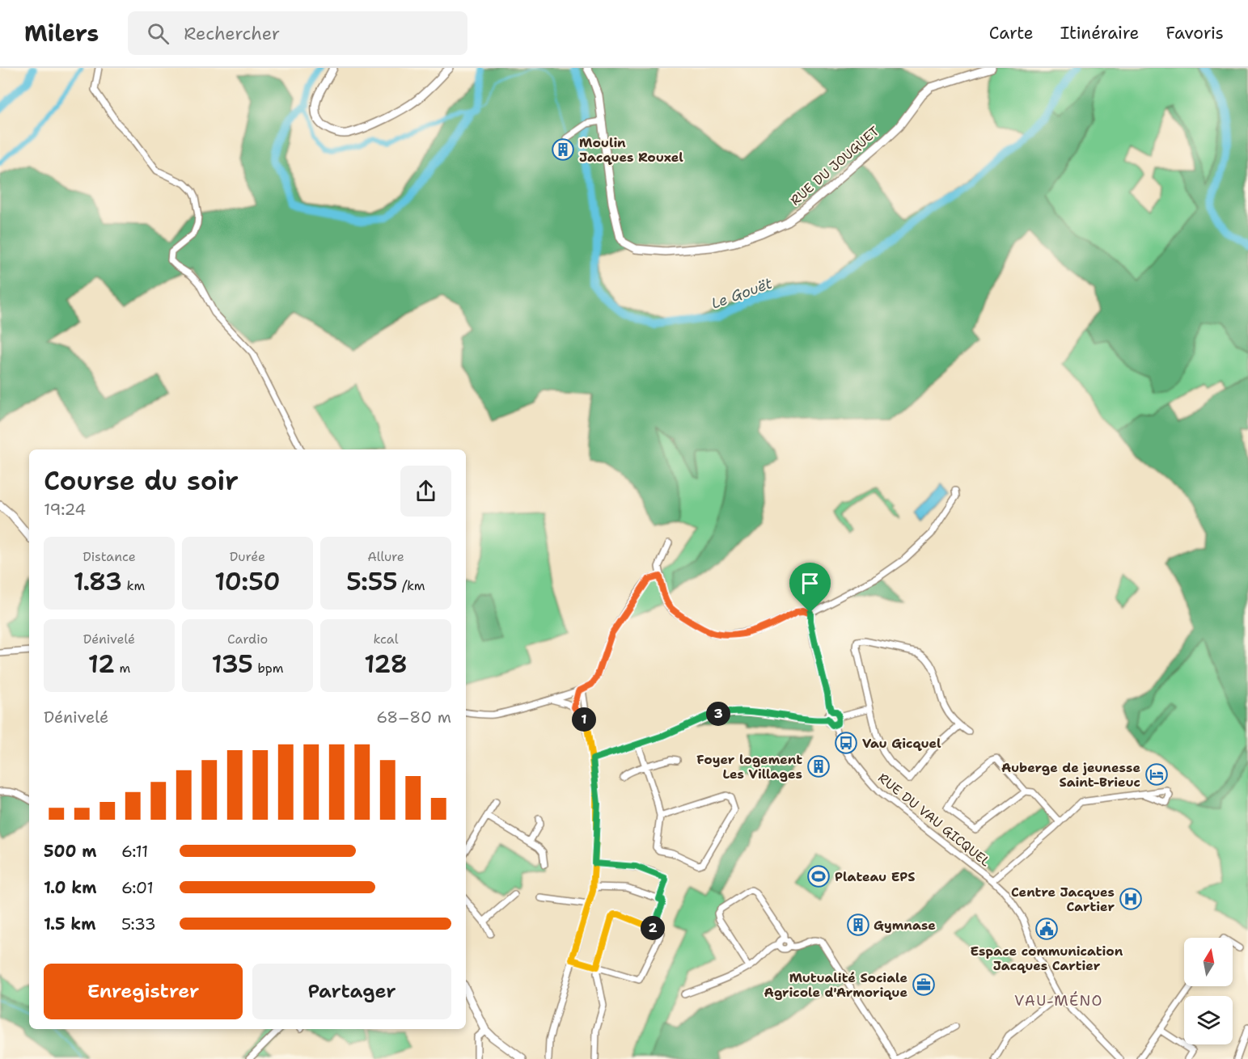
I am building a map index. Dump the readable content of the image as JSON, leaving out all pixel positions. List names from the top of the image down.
{
  "streets": {
    "street": ["RUE DU JOUGUET", "RUE DU VAU GICQUEL"]
  },
  "districts": ["VAU-MÉNO"],
  "water": ["Le Gouët"],
  "places": {
    "building": ["Moulin Jacques Rouxel", "Foyer logement Les Villages", "Gymnase"],
    "bus stop": ["Vau Gicquel"],
    "hotel": ["Auberge de jeunesse Saint-Brieuc"],
    "sports": ["Plateau EPS"],
    "hospital": ["Centre Jacques Cartier"],
    "public building": ["Espace communication Jacques Cartier"],
    "office": ["Mutualité Sociale Agricole d'Armorique"]
  },
  "north": "top",
  "page": {
    "header": "Milers",
    "search": "Rechercher",
    "nav": ["Carte", "Itinéraire", "Favoris"],
    "heading": ["Course du soir", "19:24"],
    "stats": [
      ["Distance", "1.83 km"],
      ["Durée", "10:50"],
      ["Allure", "5:55 /km"],
      ["Dénivelé", "12 m"],
      ["Cardio", "135 bpm"],
      ["kcal", "128"]
    ],
    "chart": ["Dénivelé", "68–80 m"],
    "pins": ["3", "1", "2"],
    "list": [
      {
        "name": "500 m",
        "note": "6:11"
      },
      {
        "name": "1.0 km",
        "note": "6:01"
      },
      {
        "name": "1.5 km",
        "note": "5:33"
      }
    ],
    "buttons": ["Enregistrer", "Partager"]
  }
}
